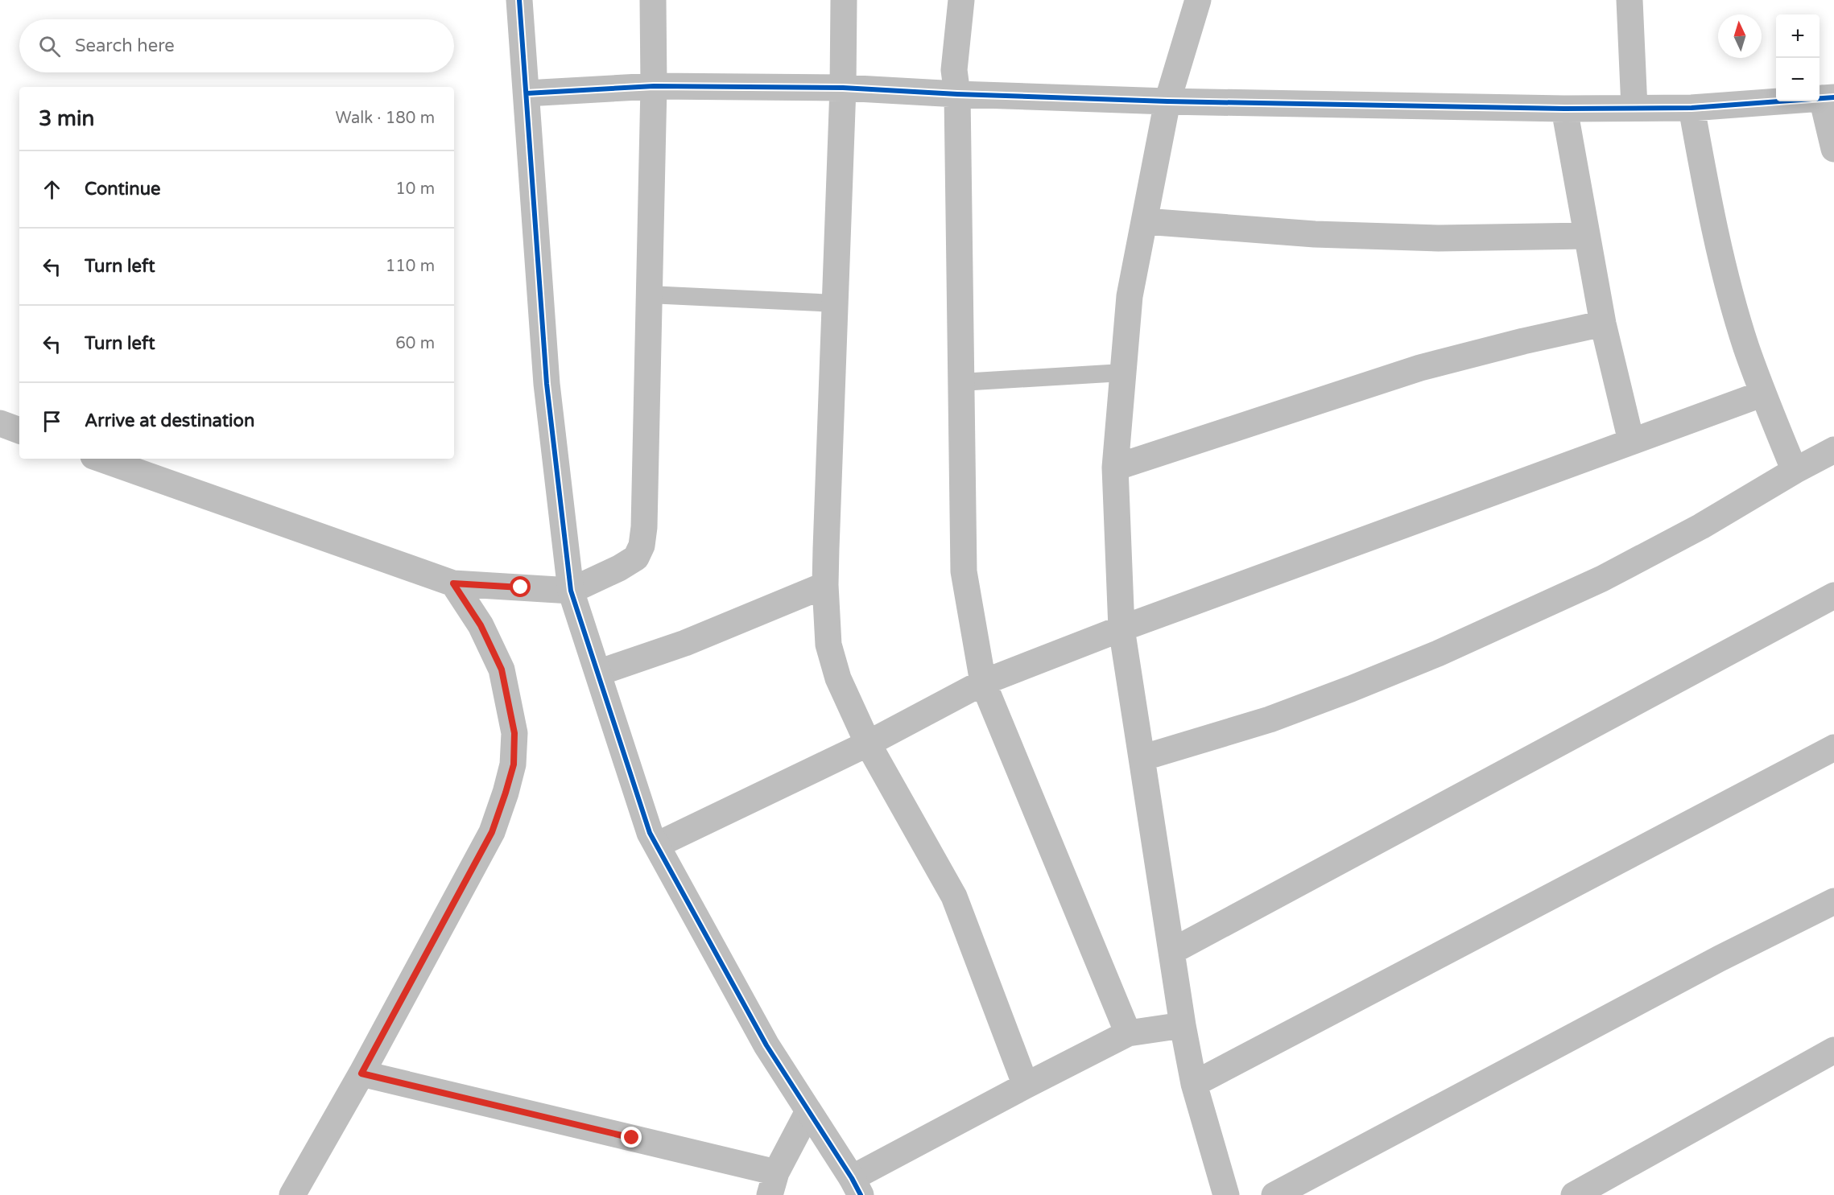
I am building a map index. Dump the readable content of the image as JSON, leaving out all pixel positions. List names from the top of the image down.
{
  "north": "top",
  "page": {
    "map_buttons": ["+", "−"],
    "search": "Search here",
    "heading": ["3 min", "Walk · 180 m"],
    "list": [
      ["Continue", "10 m"],
      ["Turn left", "110 m"],
      ["Turn left", "60 m"],
      "Arrive at destination"
    ]
  }
}
